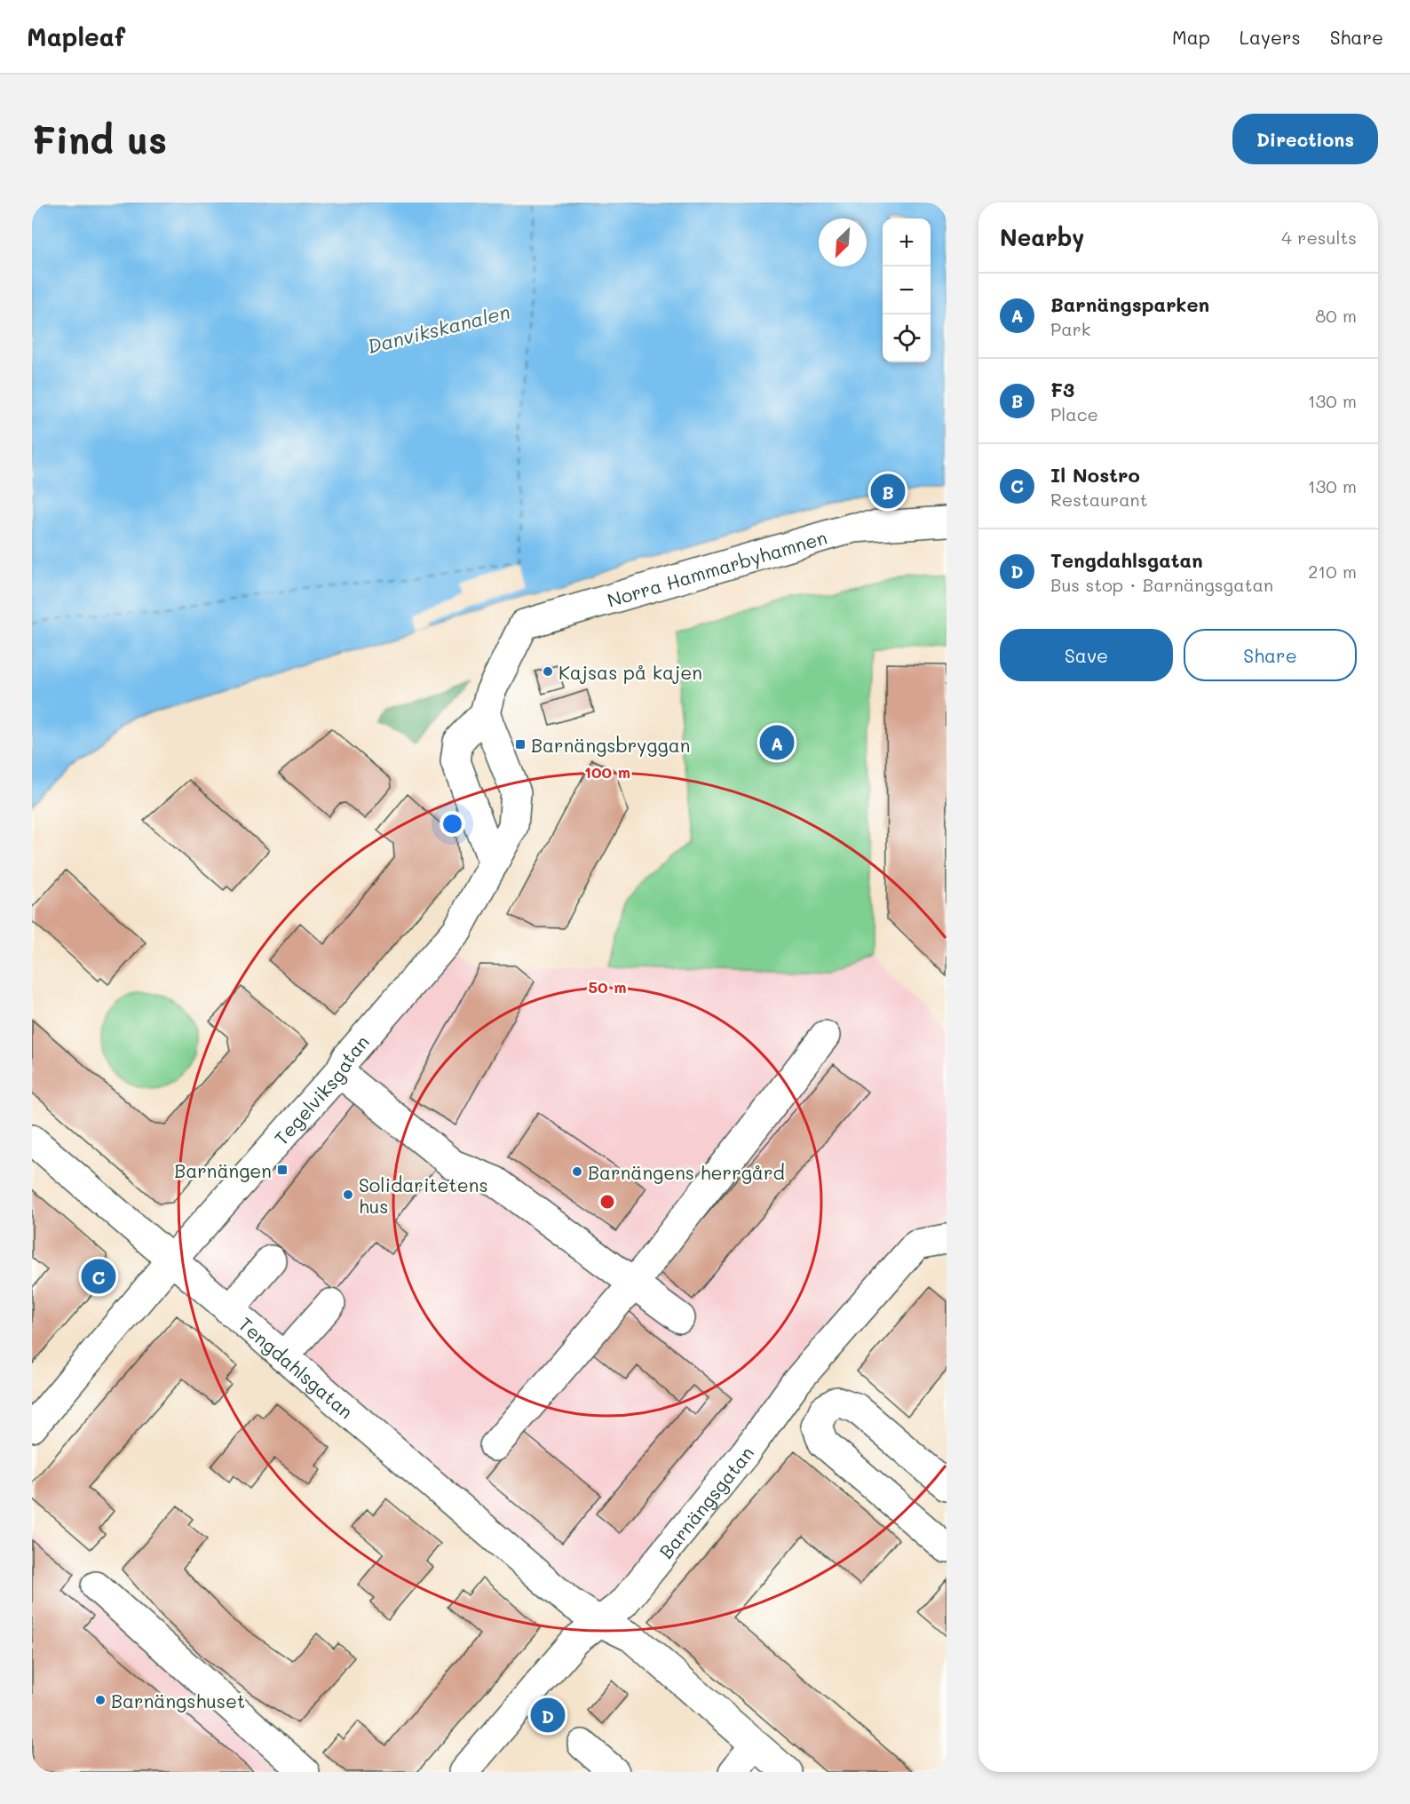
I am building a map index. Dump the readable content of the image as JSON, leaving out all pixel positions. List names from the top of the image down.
{
  "streets": {
    "street": [
      "Norra Hammarbyhamnen",
      "Tegelviksgatan",
      "Tengdahlsgatan",
      "Barnängsgatan"
    ]
  },
  "crossings": [
    ["Norra Hammarbyhamnen", "Tegelviksgatan"],
    ["Tegelviksgatan", "Tengdahlsgatan"],
    ["Tengdahlsgatan", "Barnängsgatan"]
  ],
  "water": ["Danvikskanalen"],
  "places": {
    "other": [
      "Kajsas på kajen",
      "Barnängens herrgård",
      "Solidaritetens hus",
      "Barnängshuset"
    ],
    "transit": ["Barnängsbryggan", "Barnängen"]
  },
  "north": "bottom left",
  "page": {
    "header": "Mapleaf",
    "nav": ["Map", "Layers", "Share"],
    "buttons": [
      "Directions",
      ["Save", "Share"]
    ],
    "title": "Find us",
    "heading": ["Nearby", "4 results"],
    "map_buttons": ["+", "−"],
    "list": [
      {
        "mark": "A",
        "name": "Barnängsparken",
        "note": "Park",
        "value": "80 m"
      },
      {
        "mark": "B",
        "name": "F3",
        "note": "Place",
        "value": "130 m"
      },
      {
        "mark": "C",
        "name": "Il Nostro",
        "note": "Restaurant",
        "value": "130 m"
      },
      {
        "mark": "D",
        "name": "Tengdahlsgatan",
        "note": "Bus stop · Barnängsgatan",
        "value": "210 m"
      }
    ],
    "pins": [
      "B",
      "A",
      "C",
      "D"
    ]
  },
  "rings": ["100 m", "50 m"]
}
